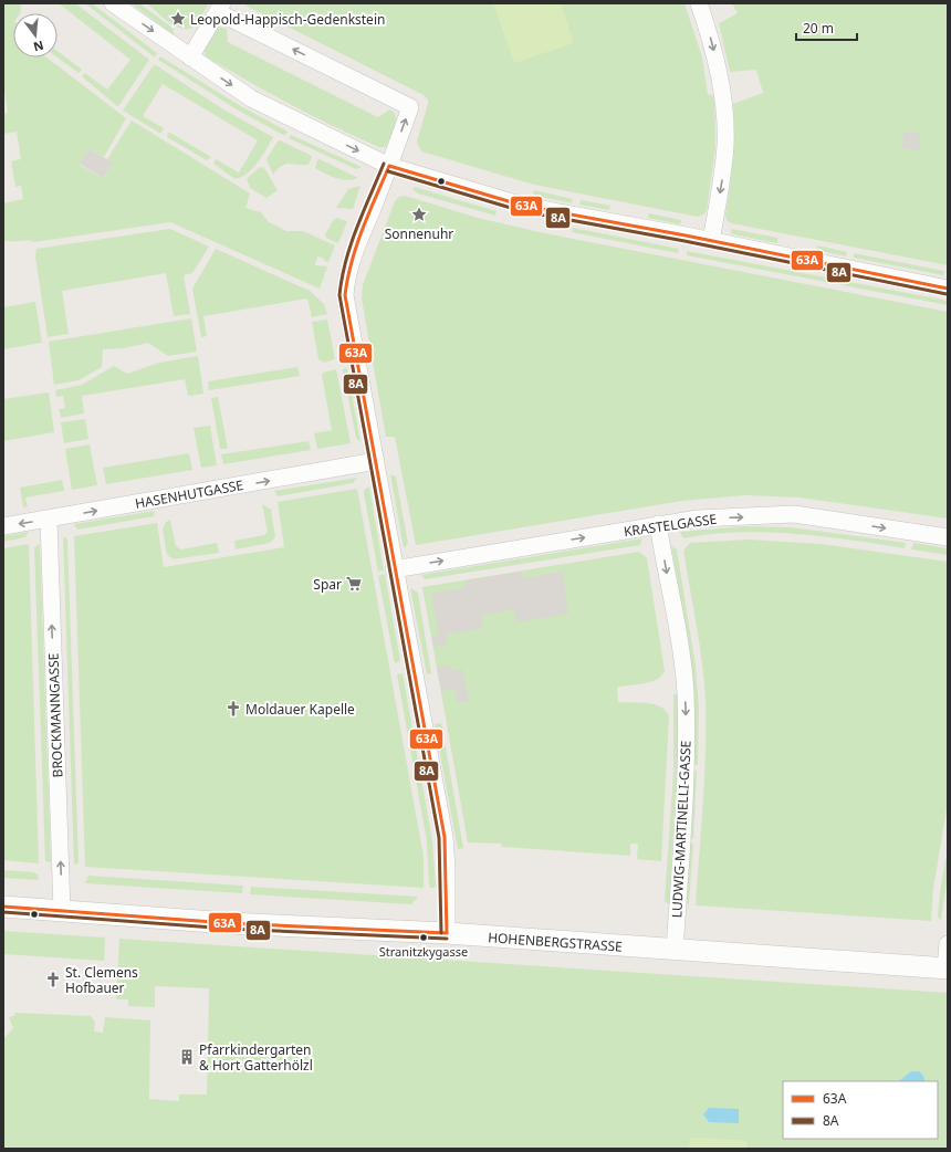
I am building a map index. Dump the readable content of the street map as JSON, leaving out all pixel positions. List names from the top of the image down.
{
  "streets": {
    "street": [
      "HASENHUTGASSE",
      "KRASTELGASSE",
      "BROCKMANNGASSE",
      "LUDWIG-MARTINELLI-GASSE",
      "HOHENBERGSTRASSE"
    ]
  },
  "crossings": [
    ["HASENHUTGASSE", "BROCKMANNGASSE"],
    ["KRASTELGASSE", "LUDWIG-MARTINELLI-GASSE"],
    ["BROCKMANNGASSE", "HOHENBERGSTRASSE"],
    ["LUDWIG-MARTINELLI-GASSE", "HOHENBERGSTRASSE"]
  ],
  "one_way": ["KRASTELGASSE", "BROCKMANNGASSE", "LUDWIG-MARTINELLI-GASSE"],
  "places": {
    "place": ["Leopold-Happisch-Gedenkstein", "Sonnenuhr"],
    "supermarket": ["Spar"],
    "church": ["Moldauer Kapelle", "St. Clemens Hofbauer"],
    "other": ["Stranitzkygasse"],
    "building": ["Pfarrkindergarten & Hort Gatterhölzl"]
  },
  "lines": ["transit line 8A", "transit line 63A"],
  "legend": ["63A", "8A"],
  "scale_bar": "20 m",
  "north": "bottom"
}
